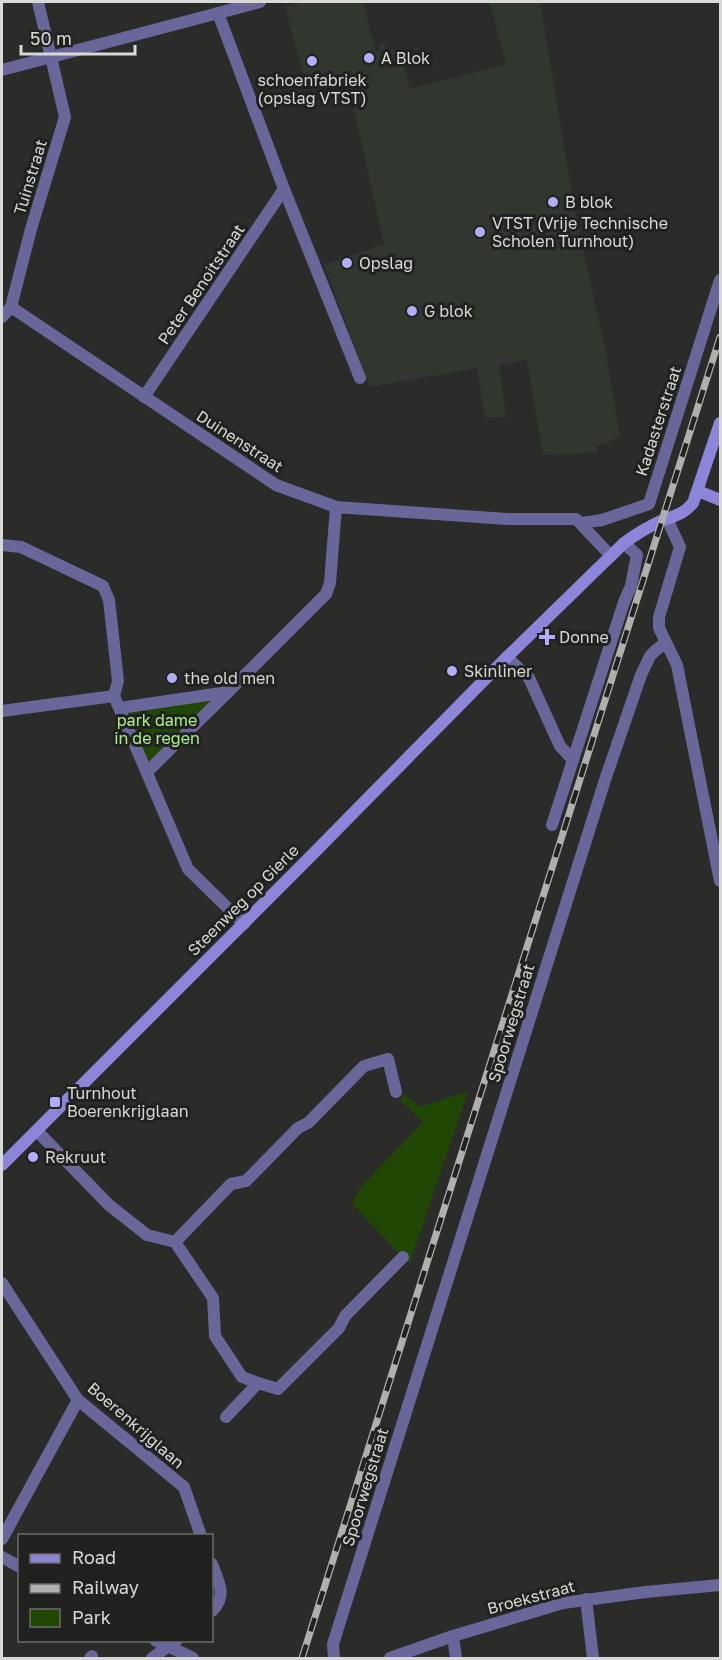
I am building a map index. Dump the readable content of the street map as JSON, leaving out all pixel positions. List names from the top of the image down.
{
  "streets": {
    "street": [
      "Tuinstraat",
      "Peter Benoitstraat",
      "Kadasterstraat",
      "Duinenstraat",
      "Steenweg op Gierle",
      "Spoorwegstraat",
      "Boerenkrijglaan",
      "Broekstraat"
    ]
  },
  "crossings": [
    ["Tuinstraat", "Duinenstraat"],
    ["Peter Benoitstraat", "Duinenstraat"],
    ["Kadasterstraat", "Duinenstraat"]
  ],
  "parks": ["park dame in de regen"],
  "places": {
    "other": [
      "A Blok",
      "schoenfabriek (opslag VTST)",
      "B blok",
      "VTST (Vrije Technische Scholen Turnhout)",
      "Opslag",
      "G blok",
      "Skinliner",
      "the old men",
      "Rekruut"
    ],
    "health": ["Donne"],
    "transit": ["Turnhout Boerenkrijglaan"]
  },
  "legend": ["Road", "Railway", "Park"],
  "scale_bar": "50 m"
}
